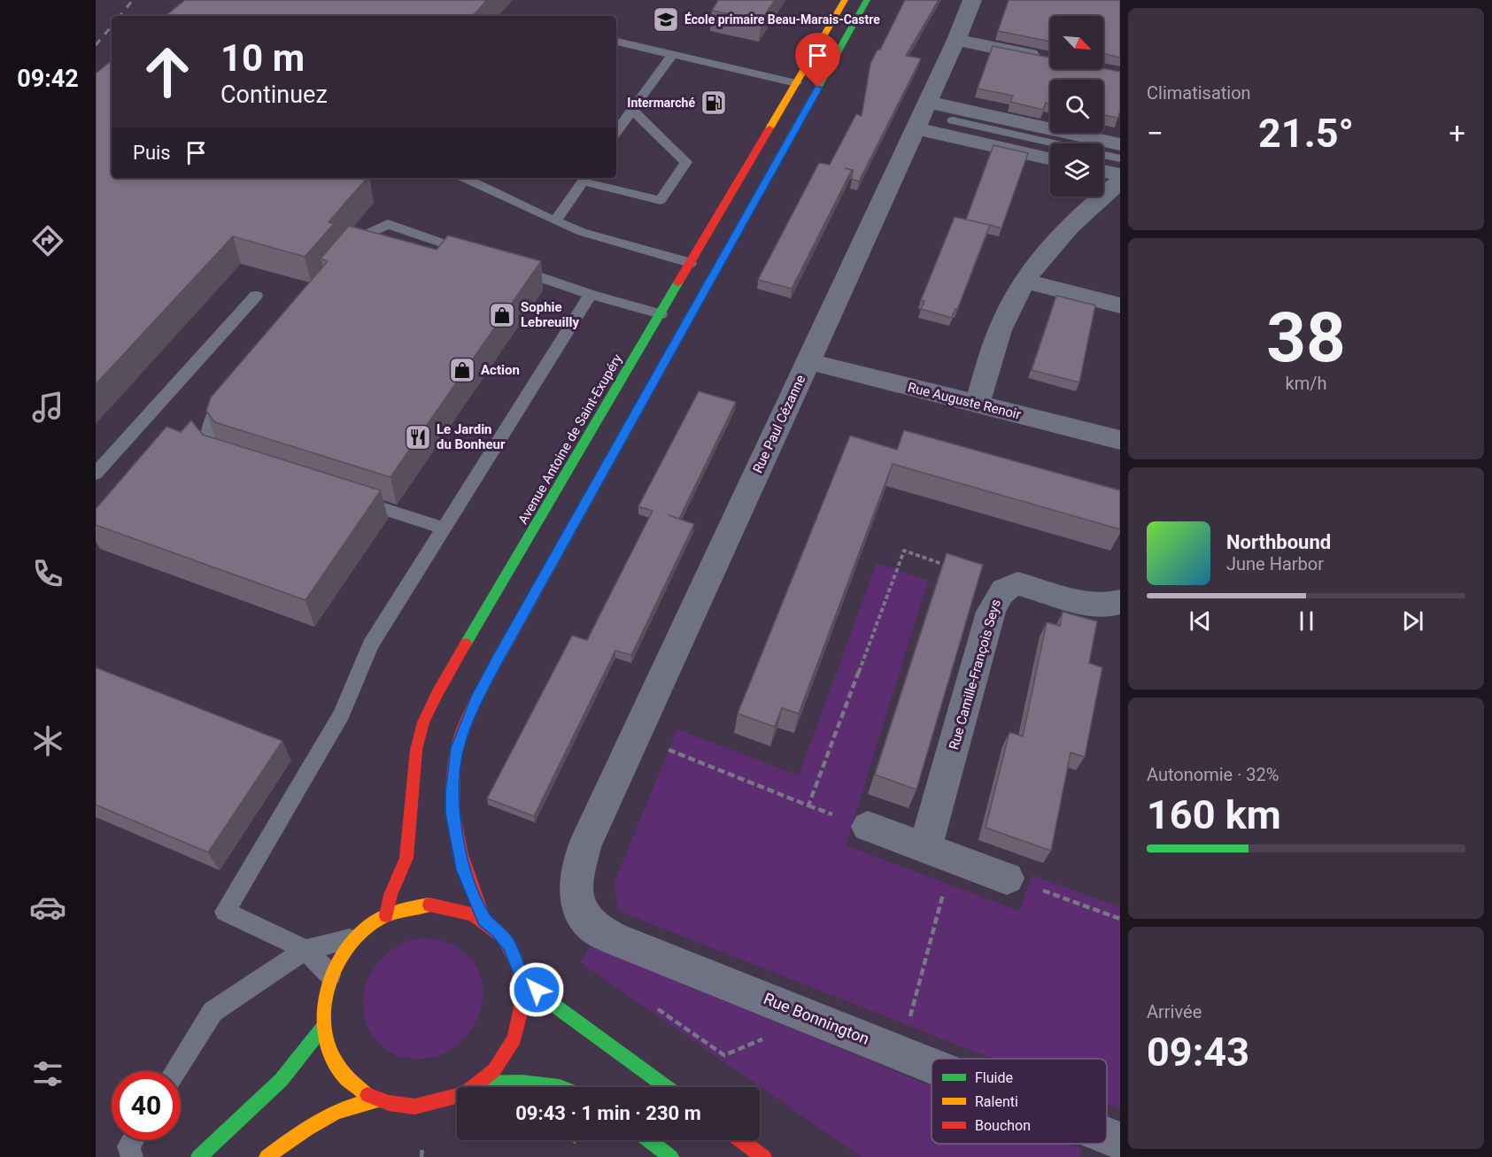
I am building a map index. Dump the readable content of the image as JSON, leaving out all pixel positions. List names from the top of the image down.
{
  "streets": {
    "main road": ["Avenue Antoine de Saint-Exupéry"],
    "street": [
      "Rue Auguste Renoir",
      "Rue Paul Cézanne",
      "Rue Camille-François Seys",
      "Rue Bonnington"
    ]
  },
  "crossings": [
    ["Rue Auguste Renoir", "Rue Paul Cézanne"],
    ["Rue Paul Cézanne", "Rue Bonnington"]
  ],
  "places": {
    "school or university": ["École primaire Beau-Marais-Castre"],
    "fuel station": ["Intermarché"],
    "shop": ["Sophie Lebreuilly", "Action"],
    "restaurant": ["Le Jardin du Bonheur"]
  },
  "legend": ["Fluide", "Ralenti", "Bouchon"],
  "north": "bottom right",
  "page": {
    "tabs": "09:42",
    "tile": [
      "Climatisation",
      ["38", "km/h"],
      ["Autonomie · 32%", "160 km"],
      ["Arrivée", "09:43"]
    ],
    "turn": ["10 m", "Continuez"],
    "heat": ["−", "21.5°", "+"],
    "then": "Puis",
    "song": ["Northbound", "June Harbor"],
    "limit": "40",
    "trip": "09:43 · 1 min · 230 m"
  }
}
